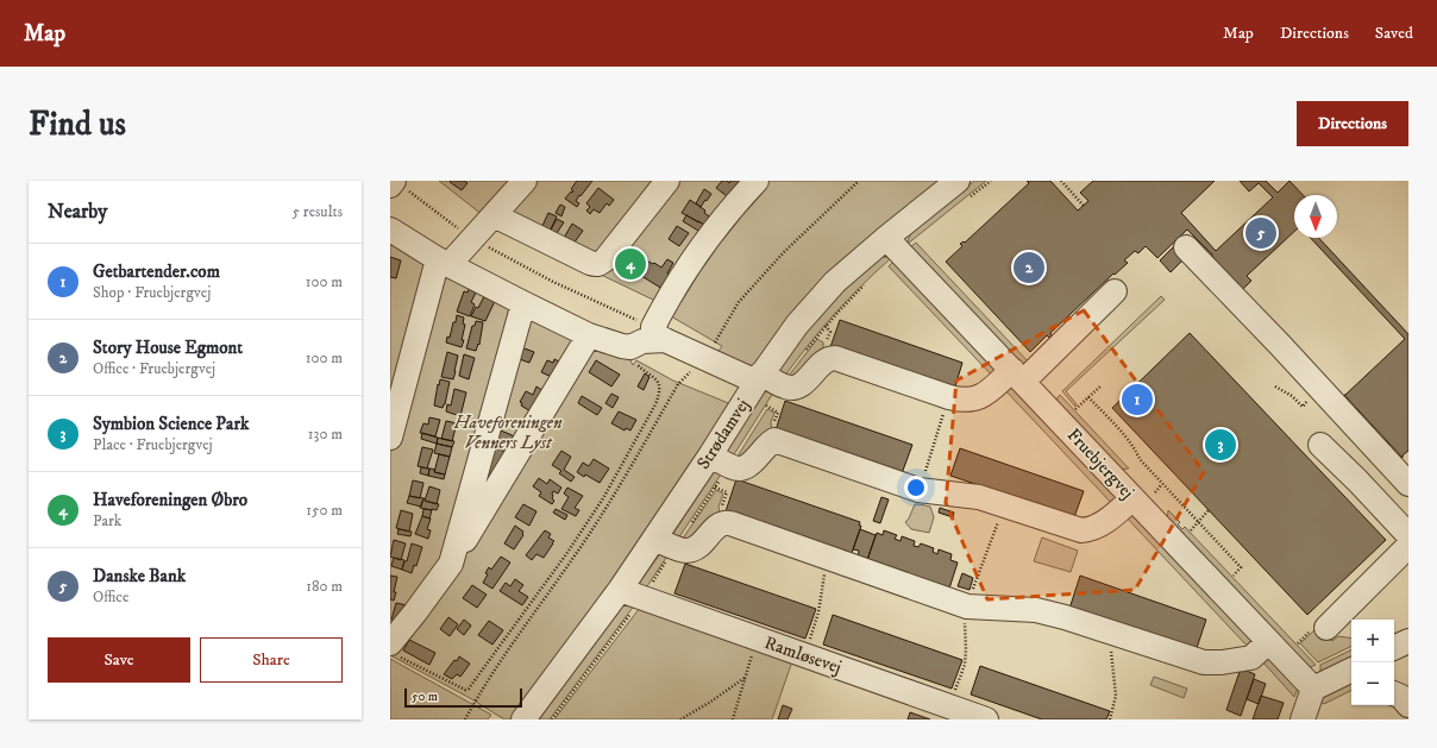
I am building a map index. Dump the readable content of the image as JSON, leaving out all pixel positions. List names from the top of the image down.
{
  "streets": {
    "street": ["Strødamvej", "Fruebjergvej", "Ramløsevej"]
  },
  "crossings": [
    ["Strødamvej", "Fruebjergvej"],
    ["Strødamvej", "Ramløsevej"]
  ],
  "parks": ["Haveforeningen Venners Lyst"],
  "scale_bar": "50 m",
  "north": "bottom",
  "page": {
    "header": "Map",
    "nav": ["Map", "Directions", "Saved"],
    "buttons": [
      "Directions",
      ["Save", "Share"]
    ],
    "title": "Find us",
    "heading": ["Nearby", "5 results"],
    "pins": [
      "5",
      "4",
      "2",
      "1",
      "3"
    ],
    "list": [
      {
        "mark": "1",
        "name": "Getbartender.com",
        "note": "Shop · Fruebjergvej",
        "value": "100 m"
      },
      {
        "mark": "2",
        "name": "Story House Egmont",
        "note": "Office · Fruebjergvej",
        "value": "100 m"
      },
      {
        "mark": "3",
        "name": "Symbion Science Park",
        "note": "Place · Fruebjergvej",
        "value": "130 m"
      },
      {
        "mark": "4",
        "name": "Haveforeningen Øbro",
        "note": "Park",
        "value": "150 m"
      },
      {
        "mark": "5",
        "name": "Danske Bank",
        "note": "Office",
        "value": "180 m"
      }
    ],
    "map_buttons": ["+", "−"],
    "scale": "50 m"
  }
}
